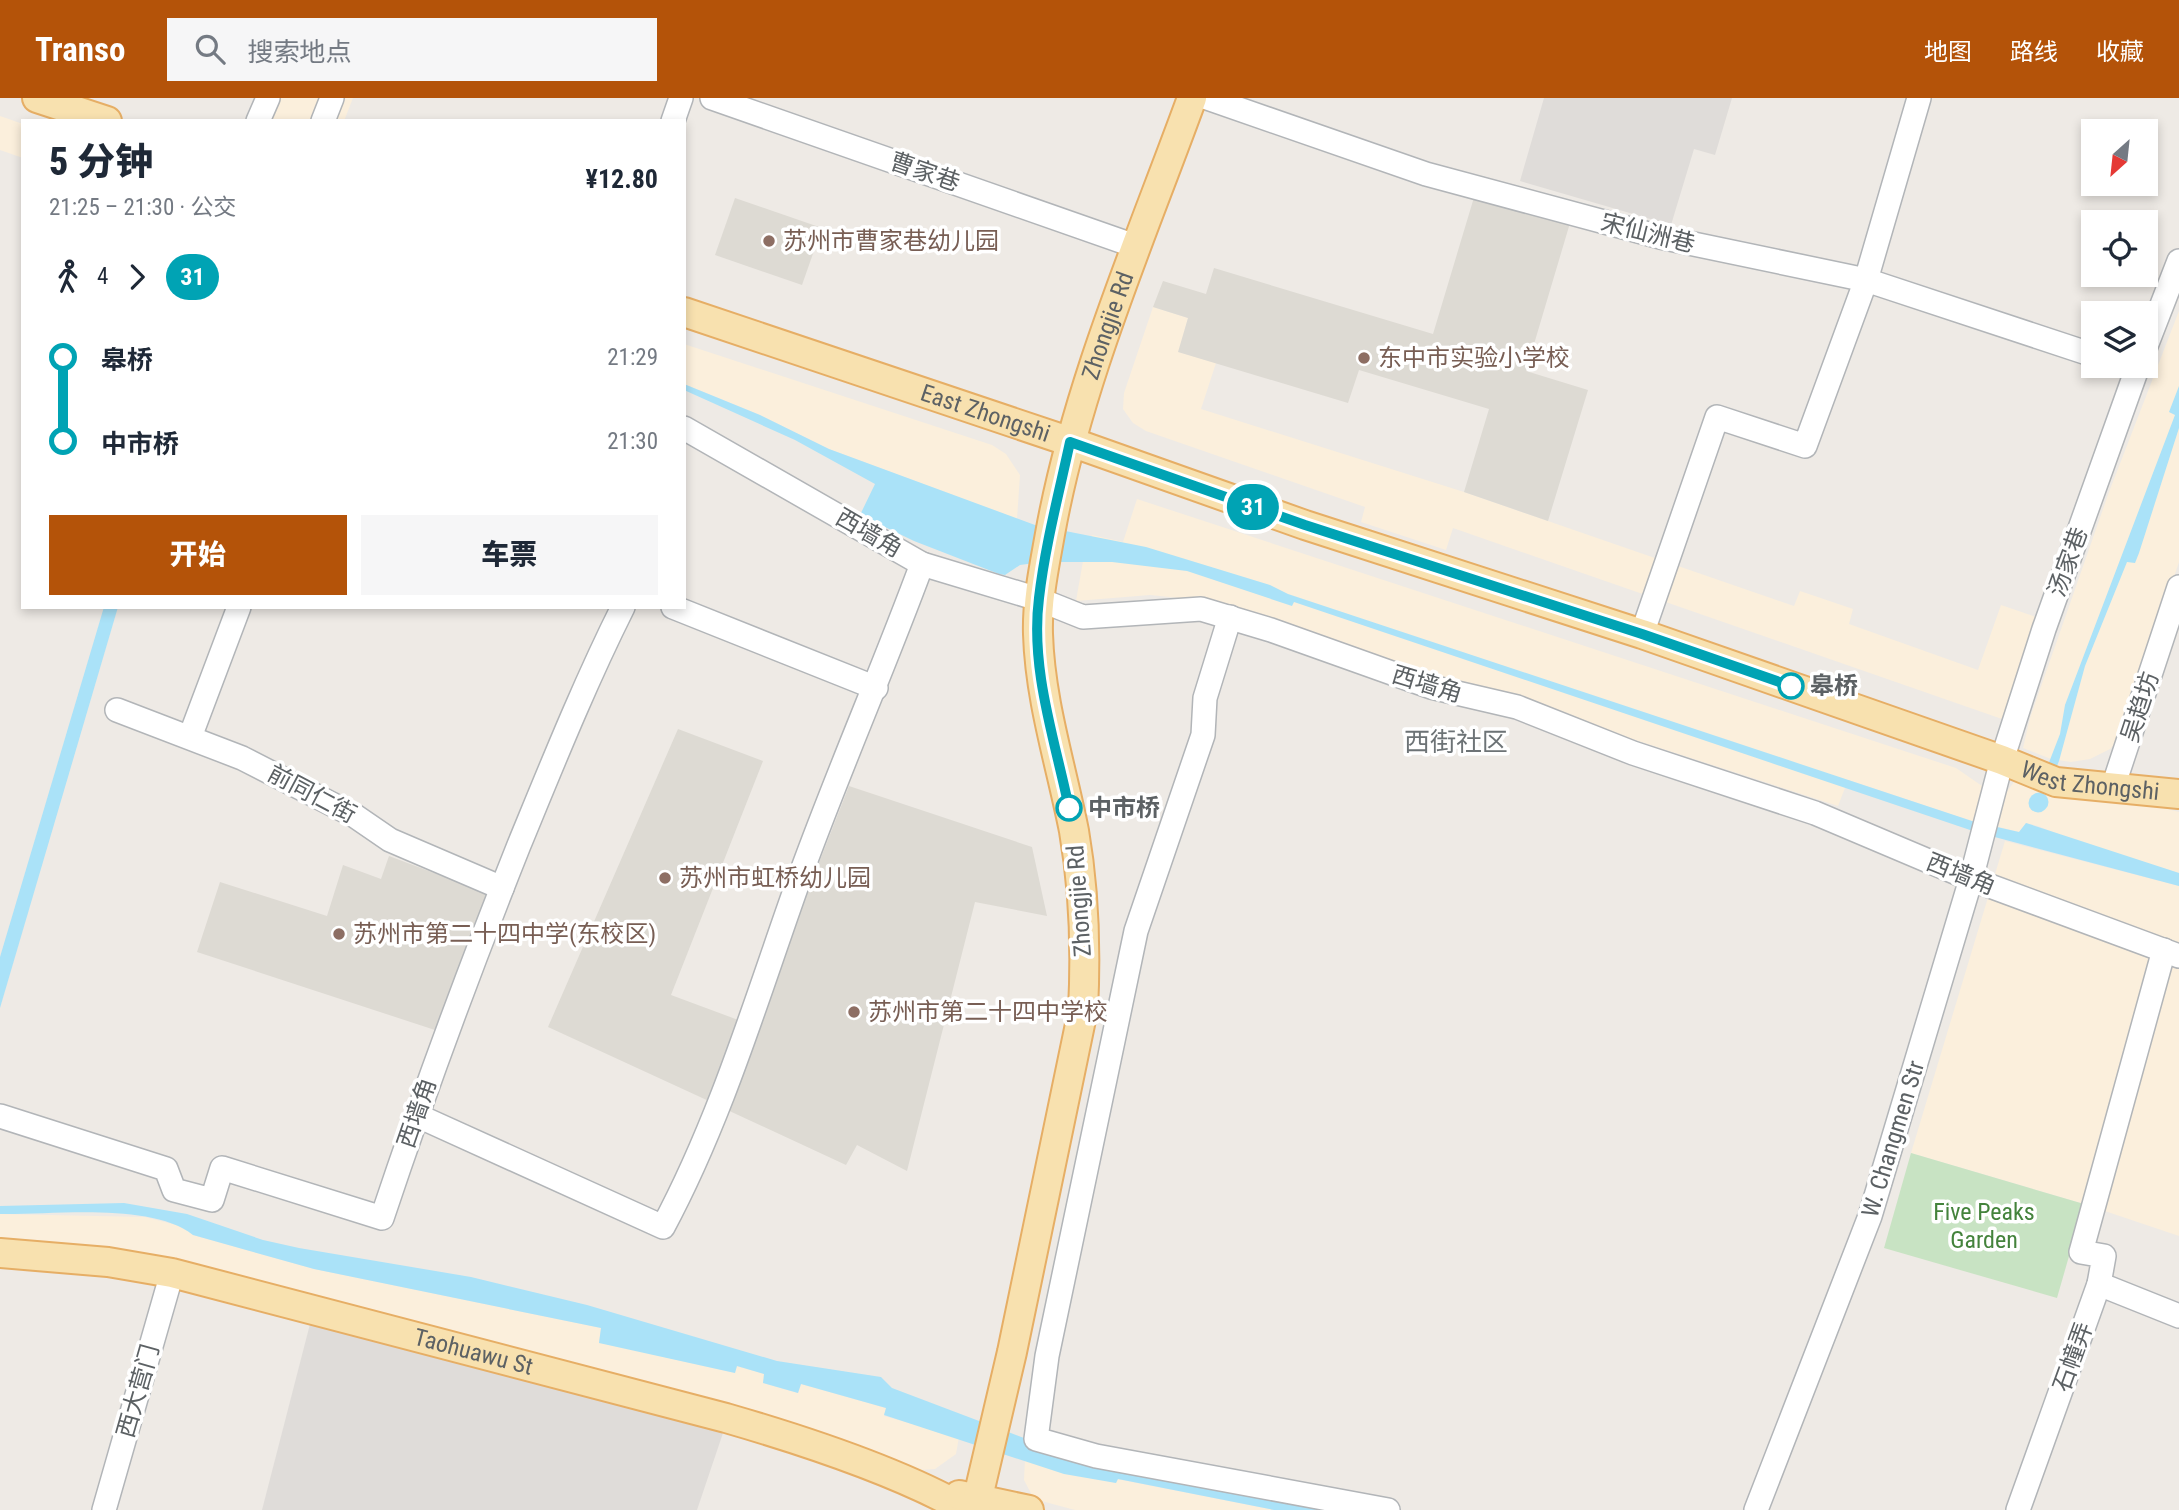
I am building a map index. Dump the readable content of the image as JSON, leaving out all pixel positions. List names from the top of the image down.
{
  "streets": {
    "main road": [
      "Zhongjie Rd",
      "East Zhongshi",
      "West Zhongshi",
      "Taohuawu St"
    ],
    "street": [
      "曹家巷",
      "宋仙洲巷",
      "西墙角",
      "汤家巷",
      "吴趋坊",
      "前同仁街",
      "W. Changmen Str",
      "石幢弄",
      "西大营门"
    ]
  },
  "crossings": [
    ["曹家巷", "Zhongjie Rd"],
    ["Zhongjie Rd", "East Zhongshi"],
    ["Zhongjie Rd", "西墙角"],
    ["Zhongjie Rd", "Taohuawu St"],
    ["East Zhongshi", "汤家巷"],
    ["East Zhongshi", "West Zhongshi"],
    ["East Zhongshi", "W. Changmen Str"],
    ["西墙角", "前同仁街"],
    ["西墙角", "W. Changmen Str"],
    ["汤家巷", "West Zhongshi"],
    ["汤家巷", "W. Changmen Str"],
    ["吴趋坊", "West Zhongshi"],
    ["West Zhongshi", "W. Changmen Str"],
    ["Taohuawu St", "西大营门"]
  ],
  "districts": ["西街社区"],
  "parks": ["Five Peaks Garden"],
  "places": [
    "苏州市曹家巷幼儿园",
    "东中市实验小学校",
    "皋桥",
    "中市桥",
    "苏州市虹桥幼儿园",
    "苏州市第二十四中学(东校区)",
    "苏州市第二十四中学校"
  ],
  "lines": ["bus line 31"],
  "north": "bottom left",
  "page": {
    "header": "Transo",
    "search": "搜索地点",
    "nav": ["地图", "路线", "收藏"],
    "on_map": "31",
    "heading": ["5 分钟", "21:25 – 21:30 · 公交", "¥12.80"],
    "legs": ["4", "31"],
    "list": [
      {
        "name": "皋桥",
        "value": "21:29"
      },
      {
        "name": "中市桥",
        "value": "21:30"
      }
    ],
    "buttons": ["开始", "车票"]
  }
}
